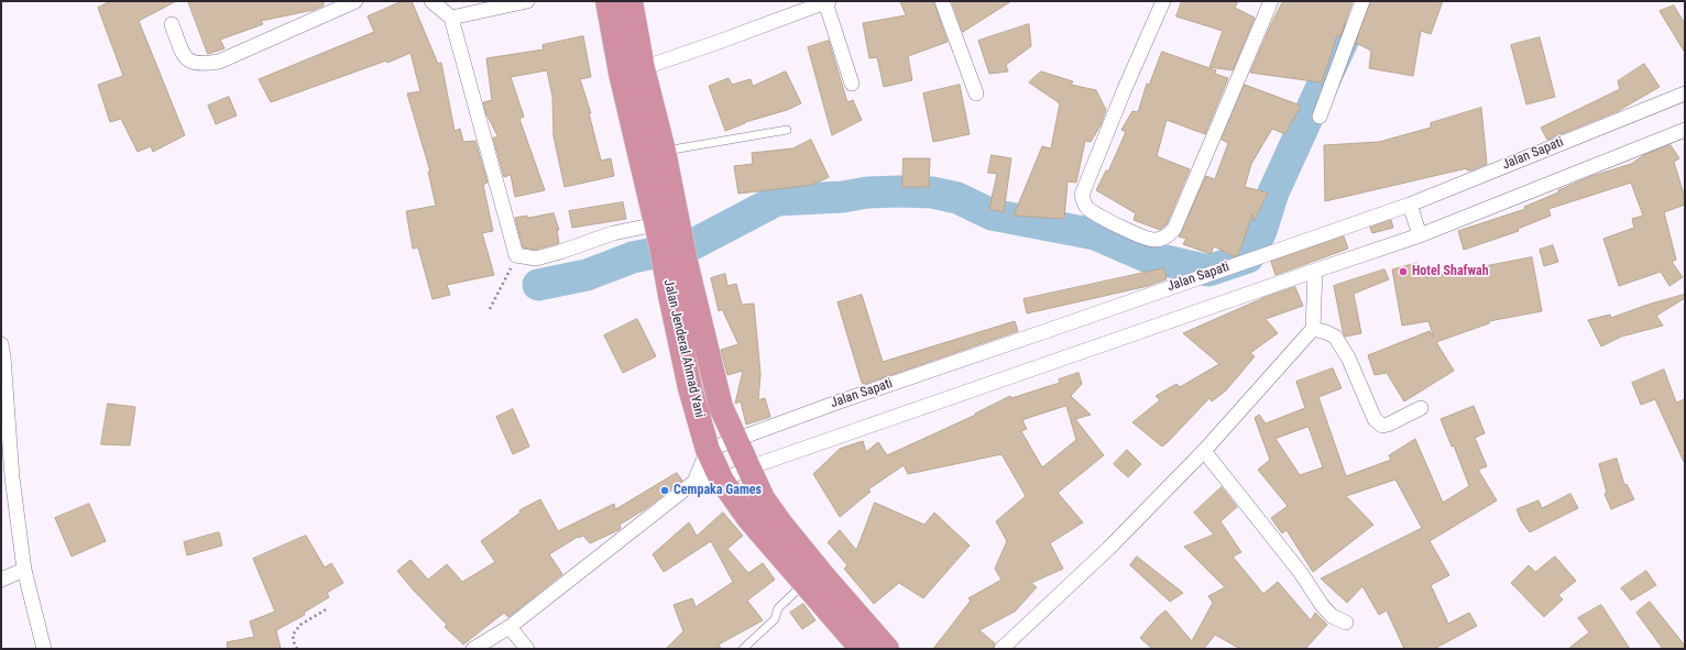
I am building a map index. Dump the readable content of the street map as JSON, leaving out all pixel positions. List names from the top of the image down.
{
  "streets": {
    "highway": ["Jalan Jenderal Ahmad Yani"],
    "street": ["Jalan Sapati"]
  },
  "crossings": [
    ["Jalan Sapati", "Jalan Jenderal Ahmad Yani"]
  ],
  "places": ["Hotel Shafwah", "Cempaka Games"]
}
